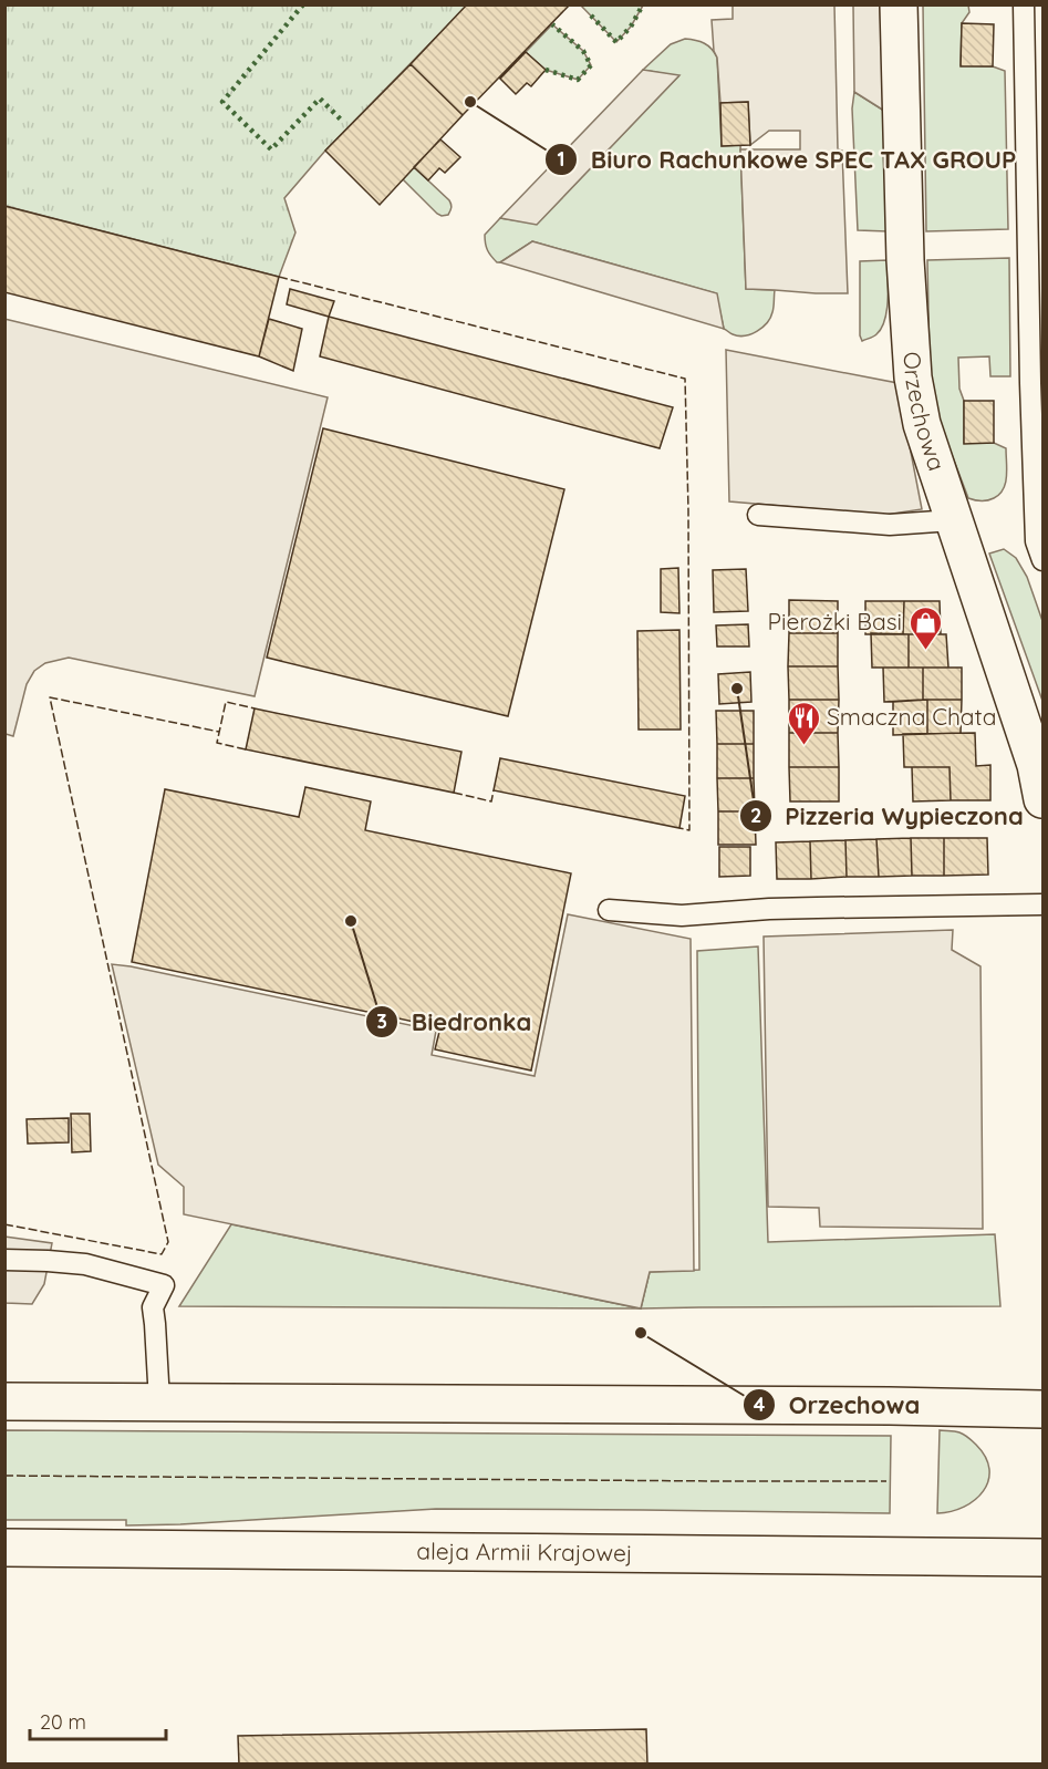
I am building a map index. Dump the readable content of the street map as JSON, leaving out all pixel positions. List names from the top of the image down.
{
  "streets": {
    "main road": ["Orzechowa", "aleja Armii Krajowej"]
  },
  "places": {
    "other": [
      "Biuro Rachunkowe SPEC TAX GROUP",
      "Pizzeria Wypieczona",
      "Biedronka",
      "Orzechowa"
    ],
    "shop": ["Pierożki Basi"],
    "restaurant": ["Smaczna Chata"]
  },
  "scale_bar": "20 m"
}
